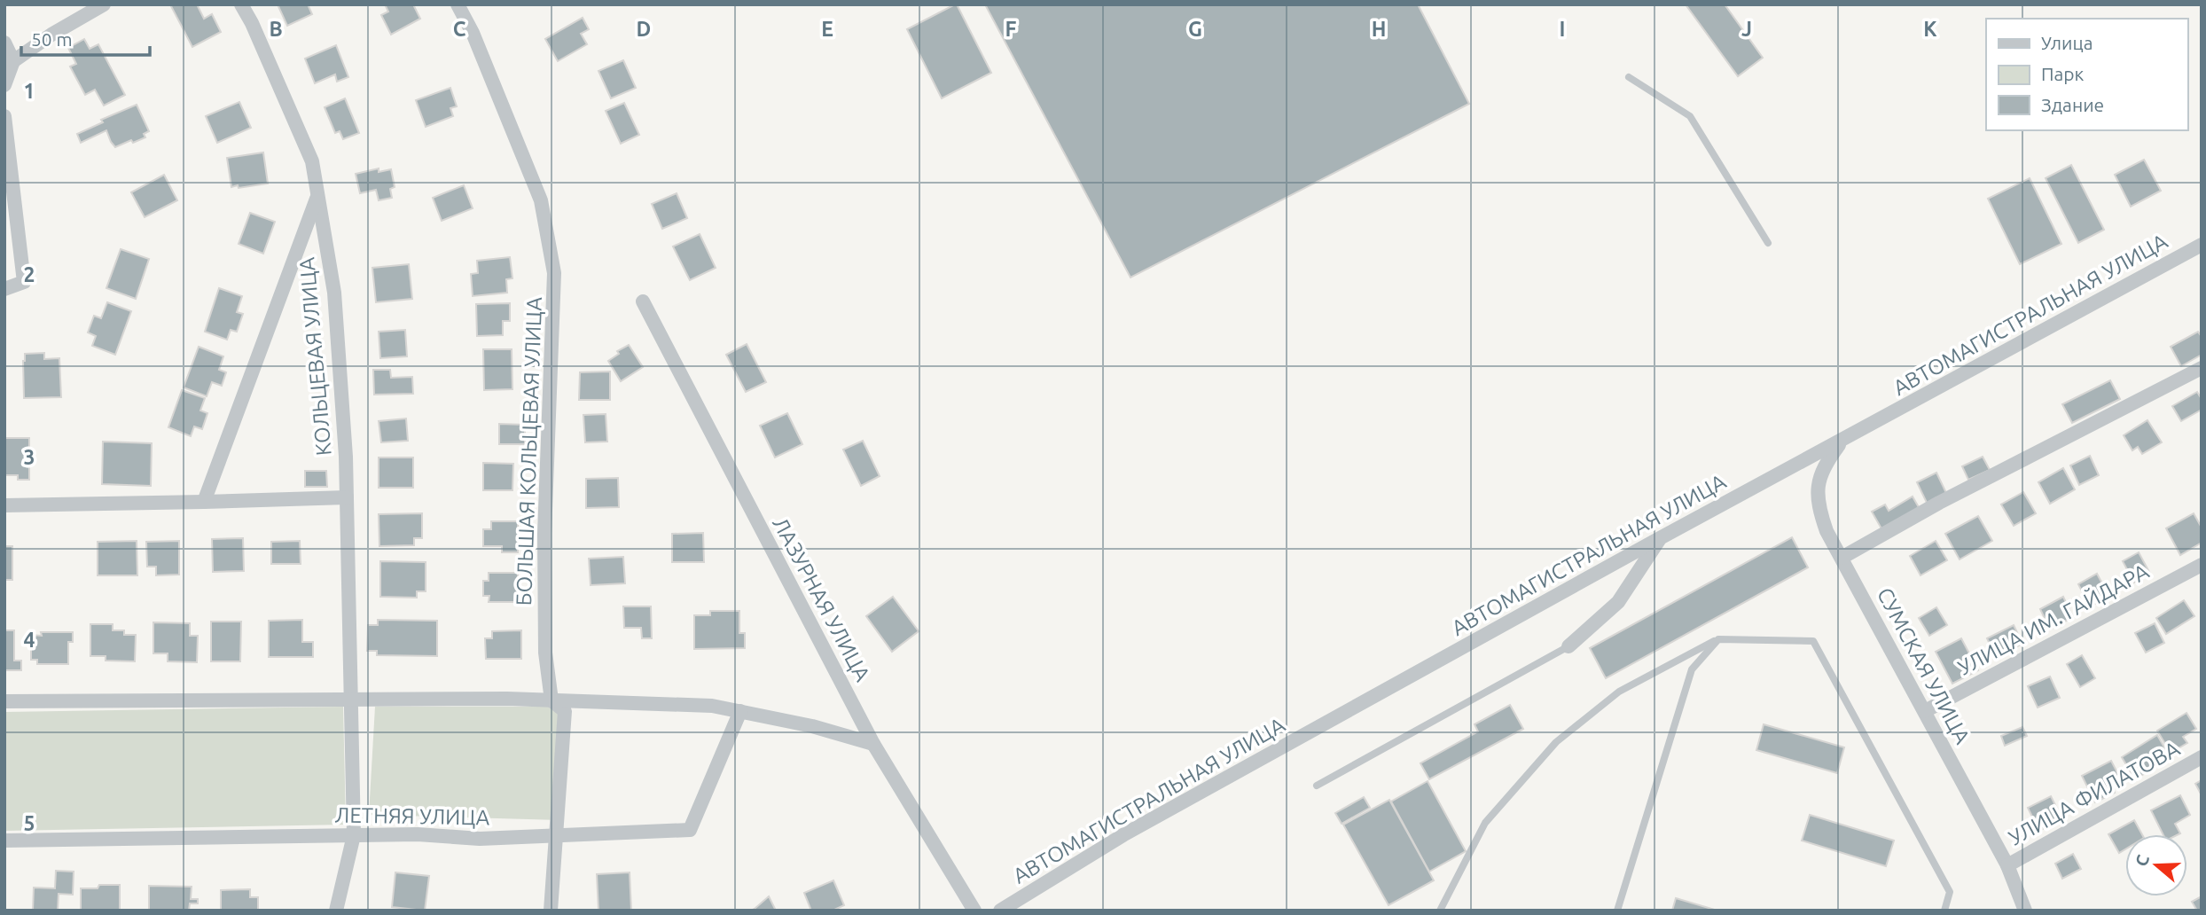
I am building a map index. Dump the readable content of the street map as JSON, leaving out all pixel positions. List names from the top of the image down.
{
  "streets": {
    "street": [
      "АВТОМАГИСТРАЛЬНАЯ УЛИЦА",
      "КОЛЬЦЕВАЯ УЛИЦА",
      "БОЛЬШАЯ КОЛЬЦЕВАЯ УЛИЦА",
      "ЛАЗУРНАЯ УЛИЦА",
      "УЛИЦА ИМ. ГАЙДАРА",
      "СУМСКАЯ УЛИЦА",
      "УЛИЦА ФИЛАТОВА",
      "ЛЕТНЯЯ УЛИЦА"
    ]
  },
  "crossings": [
    ["АВТОМАГИСТРАЛЬНАЯ УЛИЦА", "СУМСКАЯ УЛИЦА"],
    ["КОЛЬЦЕВАЯ УЛИЦА", "ЛЕТНЯЯ УЛИЦА"],
    ["БОЛЬШАЯ КОЛЬЦЕВАЯ УЛИЦА", "ЛЕТНЯЯ УЛИЦА"],
    ["УЛИЦА ИМ. ГАЙДАРА", "СУМСКАЯ УЛИЦА"],
    ["СУМСКАЯ УЛИЦА", "УЛИЦА ФИЛАТОВА"]
  ],
  "legend": ["Улица", "Парк", "Здание"],
  "scale_bar": "50 m",
  "north": "left",
  "grid": {
    "columns": [
      "B",
      "C",
      "D",
      "E",
      "F",
      "G",
      "H",
      "I",
      "J",
      "K"
    ],
    "rows": [
      "1",
      "2",
      "3",
      "4",
      "5"
    ]
  }
}
